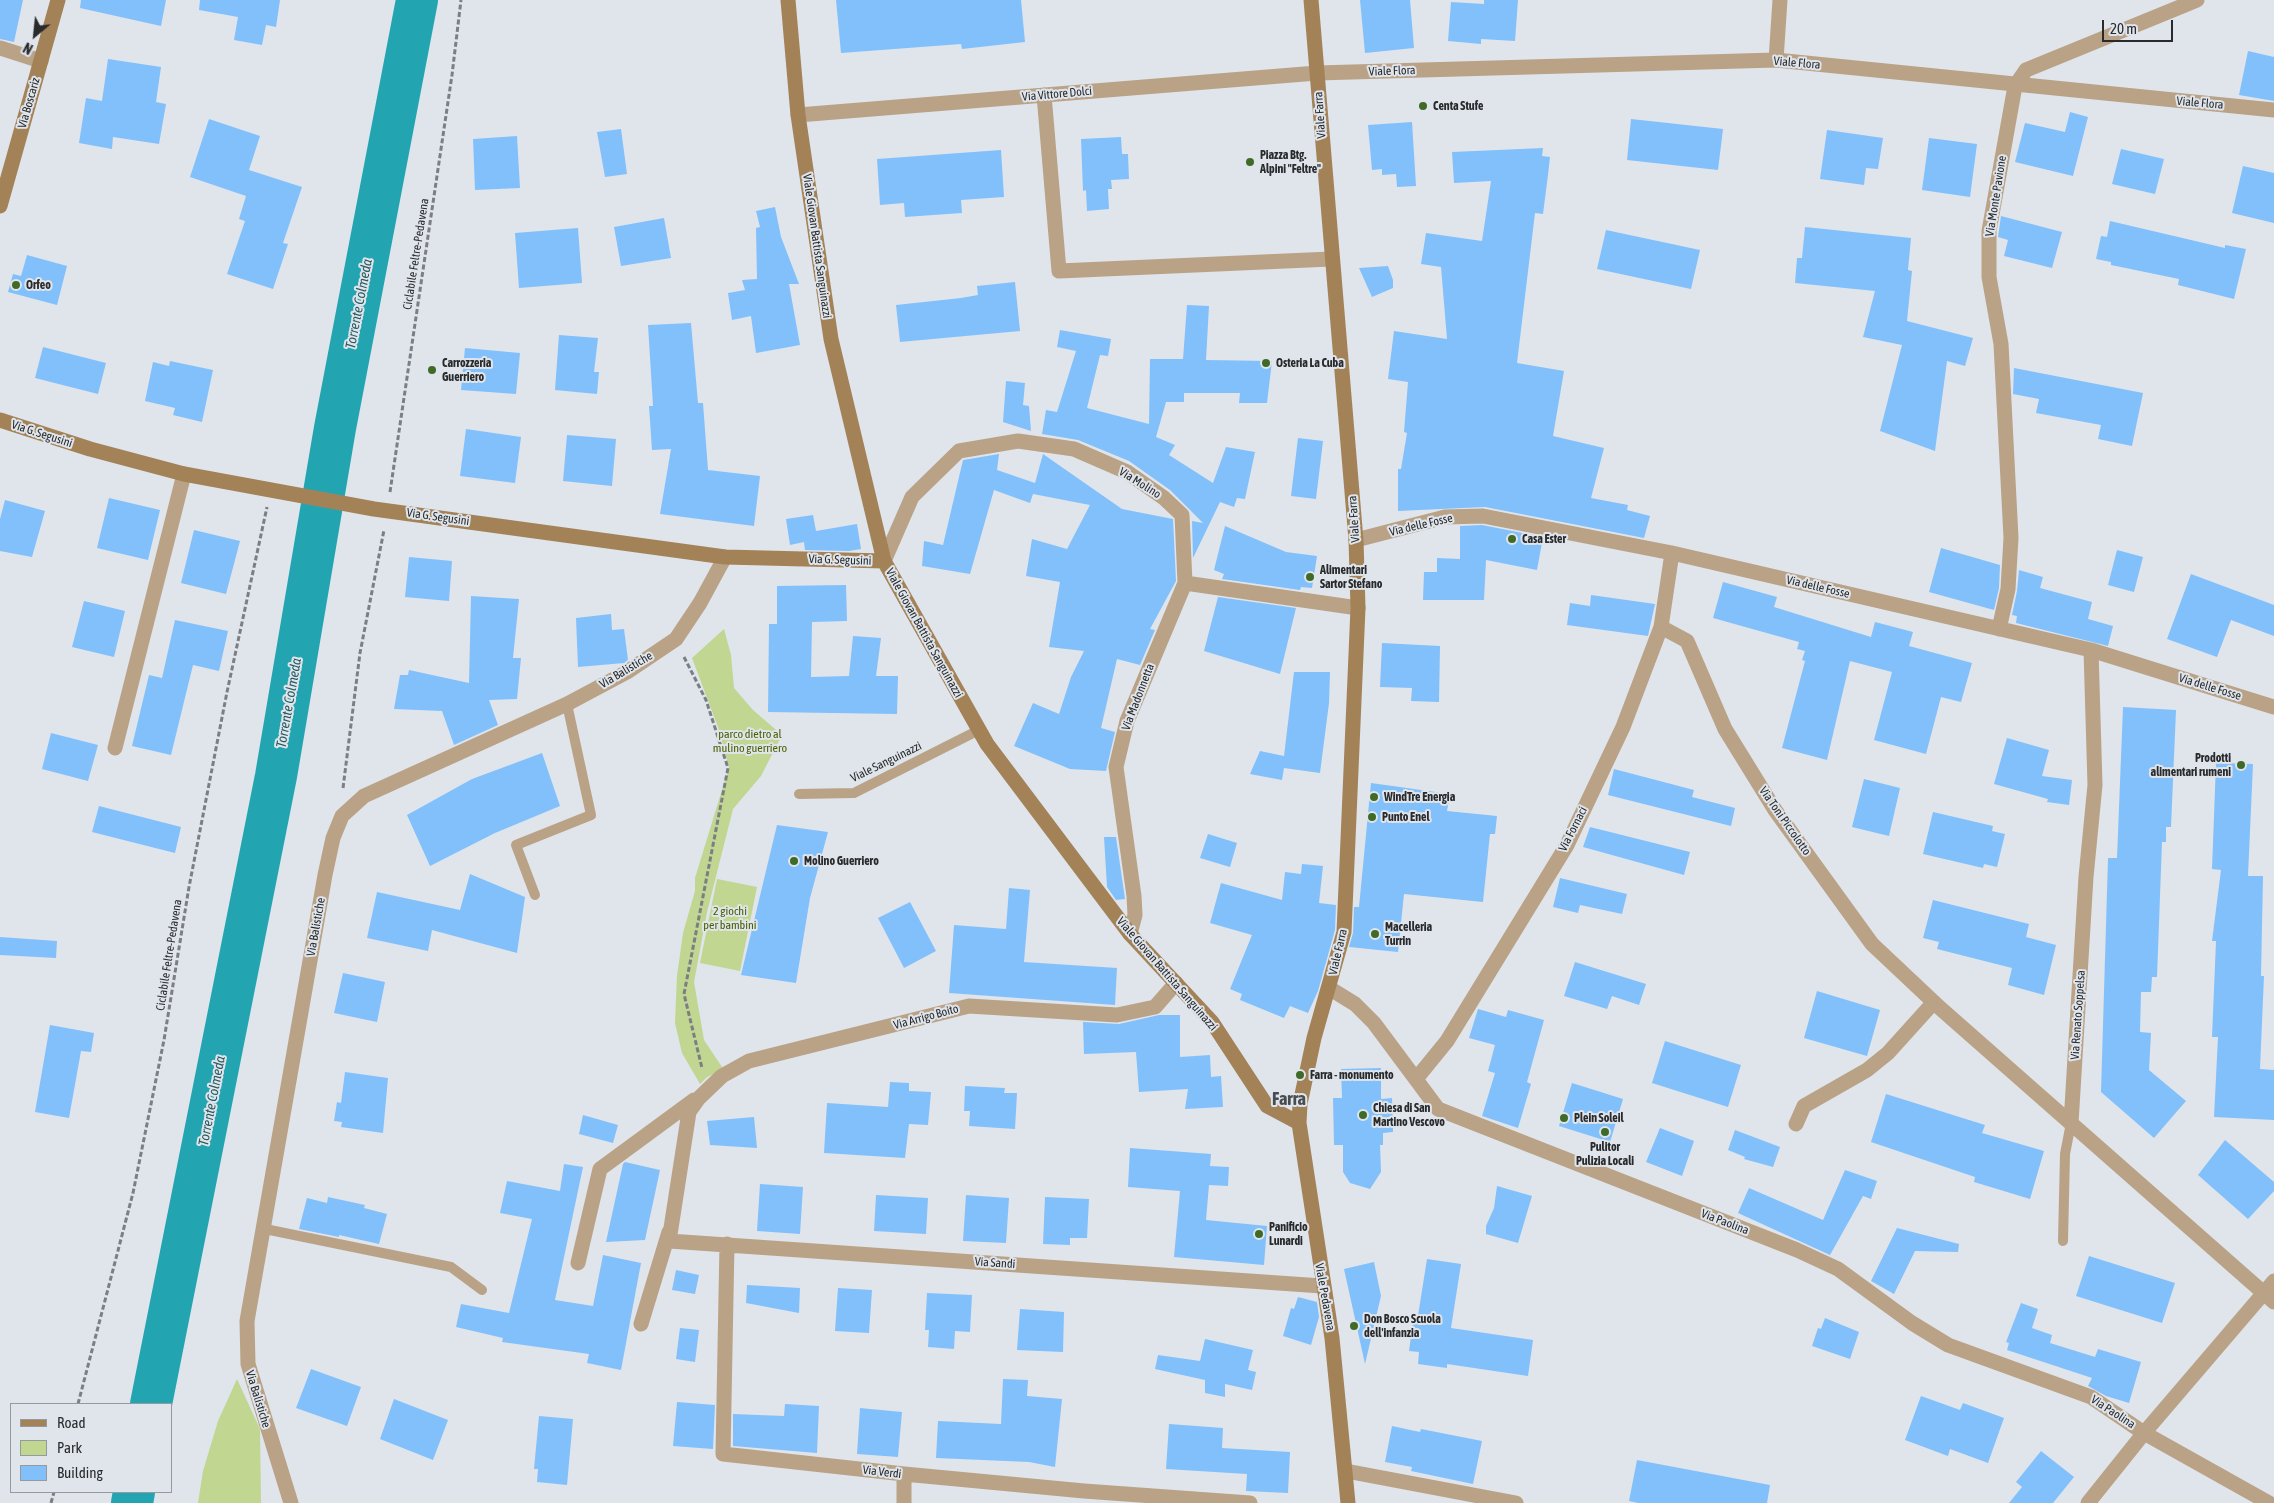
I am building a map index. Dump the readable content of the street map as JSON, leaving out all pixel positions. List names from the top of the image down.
{
  "streets": {
    "street": [
      "Viale Flora",
      "Via Vittore Dolci",
      "Via Boscariz",
      "Viale Farra",
      "Via Monte Pavione",
      "Viale Giovan Battista Sanguinazzi",
      "Via G. Segusini",
      "Via Molino",
      "Via delle Fosse",
      "Via Balistiche",
      "Via Madonnetta",
      "Via Toni Piccolotto",
      "Via Fornaci",
      "Via Renato Soppelsa",
      "Via Arrigo Boito",
      "Via Paolina",
      "Via Sandi",
      "Viale Pedavena",
      "Via Verdi"
    ],
    "lane": ["Viale Sanguinazzi"],
    "path": ["Ciclabile Feltre-Pedavena"]
  },
  "crossings": [
    ["Viale Flora", "Via Vittore Dolci"],
    ["Viale Flora", "Viale Farra"],
    ["Viale Flora", "Via Monte Pavione"],
    ["Via Vittore Dolci", "Viale Farra"],
    ["Via Vittore Dolci", "Viale Giovan Battista Sanguinazzi"],
    ["Viale Farra", "Viale Giovan Battista Sanguinazzi"],
    ["Viale Farra", "Via delle Fosse"],
    ["Viale Farra", "Via Paolina"],
    ["Viale Farra", "Viale Pedavena"],
    ["Via Monte Pavione", "Via delle Fosse"],
    ["Viale Giovan Battista Sanguinazzi", "Via G. Segusini"],
    ["Viale Giovan Battista Sanguinazzi", "Via Molino"],
    ["Viale Giovan Battista Sanguinazzi", "Via Madonnetta"],
    ["Viale Giovan Battista Sanguinazzi", "Viale Sanguinazzi"],
    ["Viale Giovan Battista Sanguinazzi", "Via Arrigo Boito"],
    ["Viale Giovan Battista Sanguinazzi", "Viale Pedavena"],
    ["Ciclabile Feltre-Pedavena", "Via G. Segusini"],
    ["Ciclabile Feltre-Pedavena", "Via Balistiche"],
    ["Via G. Segusini", "Via Molino"],
    ["Via G. Segusini", "Via Balistiche"],
    ["Via Molino", "Via Madonnetta"],
    ["Via delle Fosse", "Via Fornaci"],
    ["Via delle Fosse", "Via Renato Soppelsa"],
    ["Via Toni Piccolotto", "Via Fornaci"],
    ["Via Toni Piccolotto", "Via Renato Soppelsa"],
    ["Via Fornaci", "Via Paolina"],
    ["Via Arrigo Boito", "Via Sandi"],
    ["Via Sandi", "Viale Pedavena"],
    ["Via Sandi", "Via Verdi"]
  ],
  "districts": ["Farra"],
  "water": ["Torrente Colmeda"],
  "parks": ["parco dietro al mulino guerriero", "2 giochi per bambini"],
  "places": [
    "Centa Stufe",
    "Piazza Btg. Alpini \"Feltre\"",
    "Orfeo",
    "Osteria La Cuba",
    "Carrozzeria Guerriero",
    "Casa Ester",
    "Alimentari Sartor Stefano",
    "Prodotti alimentari rumeni",
    "WindTre Energia",
    "Punto Enel",
    "Molino Guerriero",
    "Macelleria Turrin",
    "Farra - monumento",
    "Chiesa di San Martino Vescovo",
    "Plein Soleil",
    "Pulitor Pulizia Locali",
    "Panificio Lunardi",
    "Don Bosco Scuola dell'infanzia"
  ],
  "legend": ["Road", "Park", "Building"],
  "scale_bar": "20 m",
  "north": "bottom left"
}
